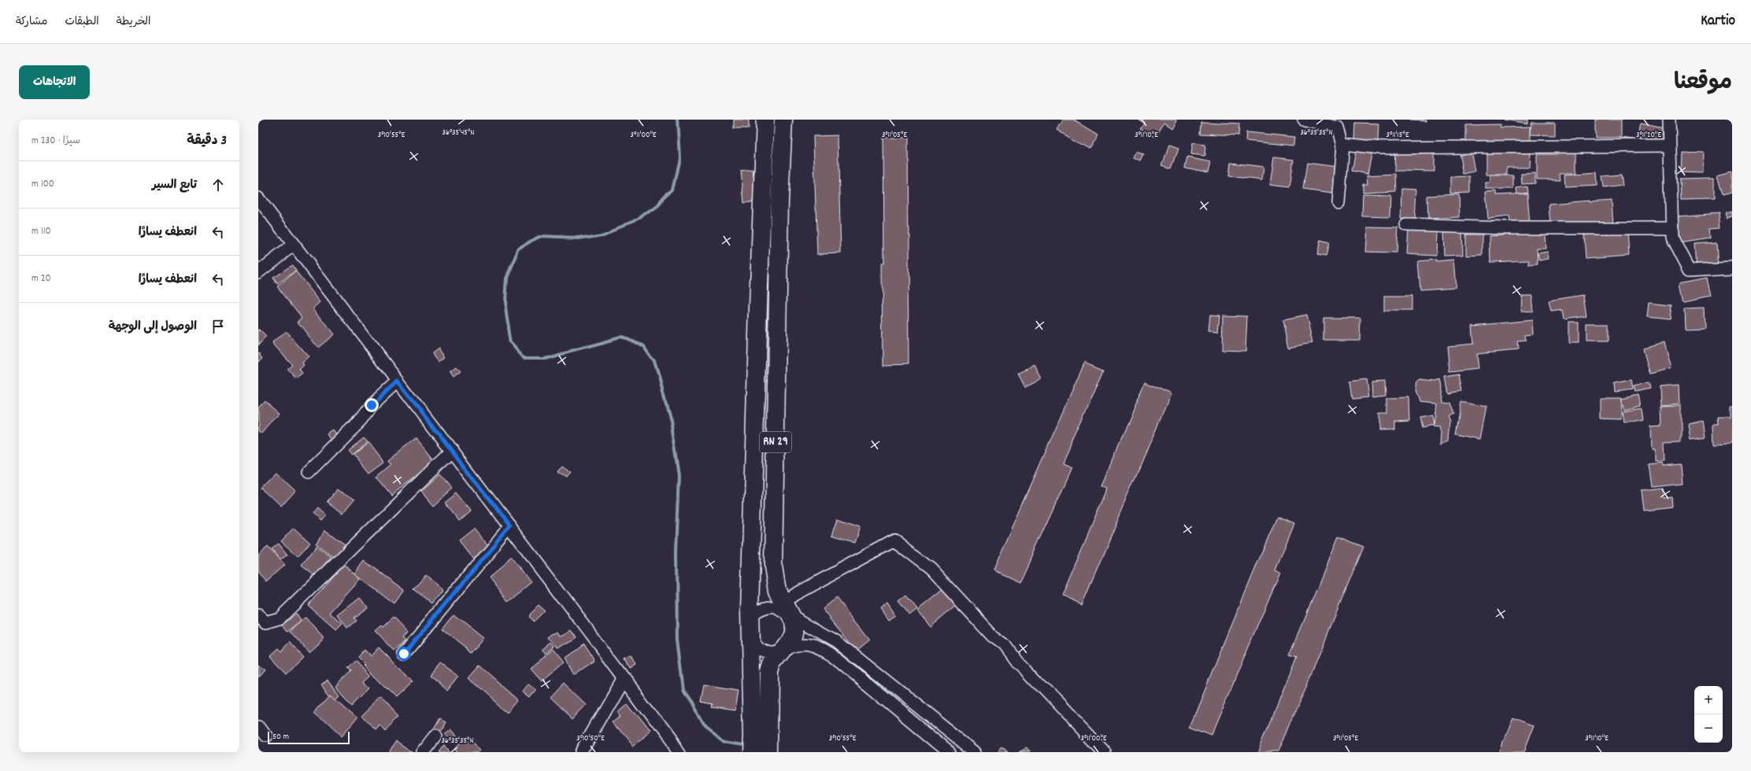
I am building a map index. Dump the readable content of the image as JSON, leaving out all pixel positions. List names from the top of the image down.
{
  "streets": {
    "highway": ["RN 29"]
  },
  "scale_bar": "50 m",
  "page": {
    "header": "Kartio",
    "nav": ["الخريطة", "الطبقات", "مشاركة"],
    "title": "موقعنا",
    "buttons": "الاتجاهات",
    "heading": ["3 دقيقة", "سيرًا · 230 m"],
    "list": [
      ["تابع السير", "100 m"],
      ["انعطف يسارًا", "110 m"],
      ["انعطف يسارًا", "20 m"],
      "الوصول إلى الوجهة"
    ],
    "map_buttons": ["+", "−"],
    "scale": "50 m"
  },
  "coordinates": [
    "36°35'45\"N",
    "36°35'35\"N",
    "3°10'55\"E",
    "3°11'00\"E",
    "3°11'05\"E",
    "3°11'10\"E",
    "3°11'15\"E",
    "3°11'20\"E",
    "3°10'50\"E"
  ]
}
